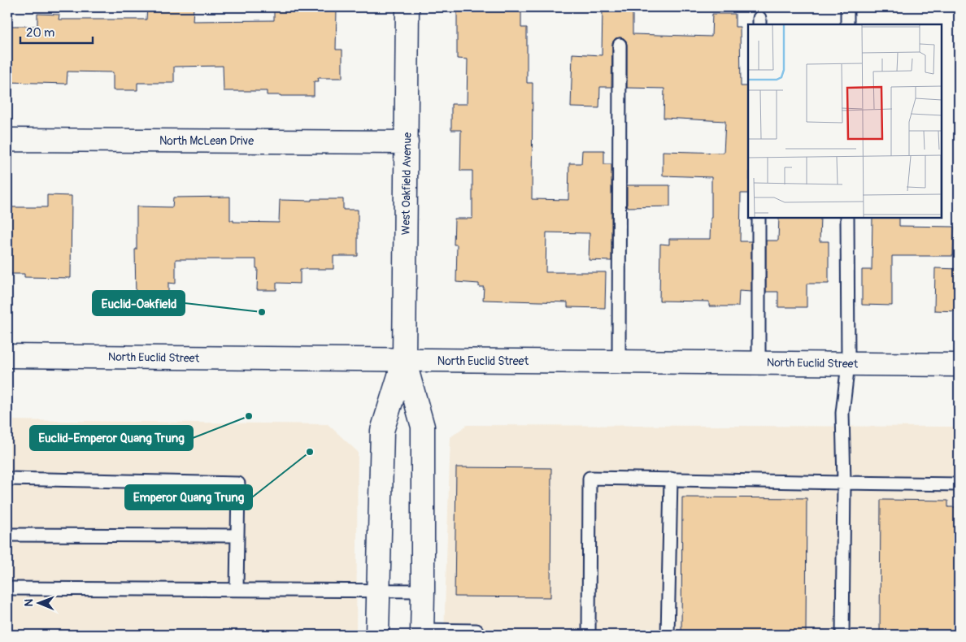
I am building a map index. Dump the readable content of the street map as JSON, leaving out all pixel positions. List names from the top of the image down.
{
  "streets": {
    "street": ["North McLean Drive", "West Oakfield Avenue", "North Euclid Street"]
  },
  "crossings": [
    ["North McLean Drive", "West Oakfield Avenue"],
    ["West Oakfield Avenue", "North Euclid Street"]
  ],
  "places": ["Euclid-Oakfield", "Euclid-Emperor Quang Trung", "Emperor Quang Trung"],
  "scale_bar": "20 m",
  "north": "left"
}
